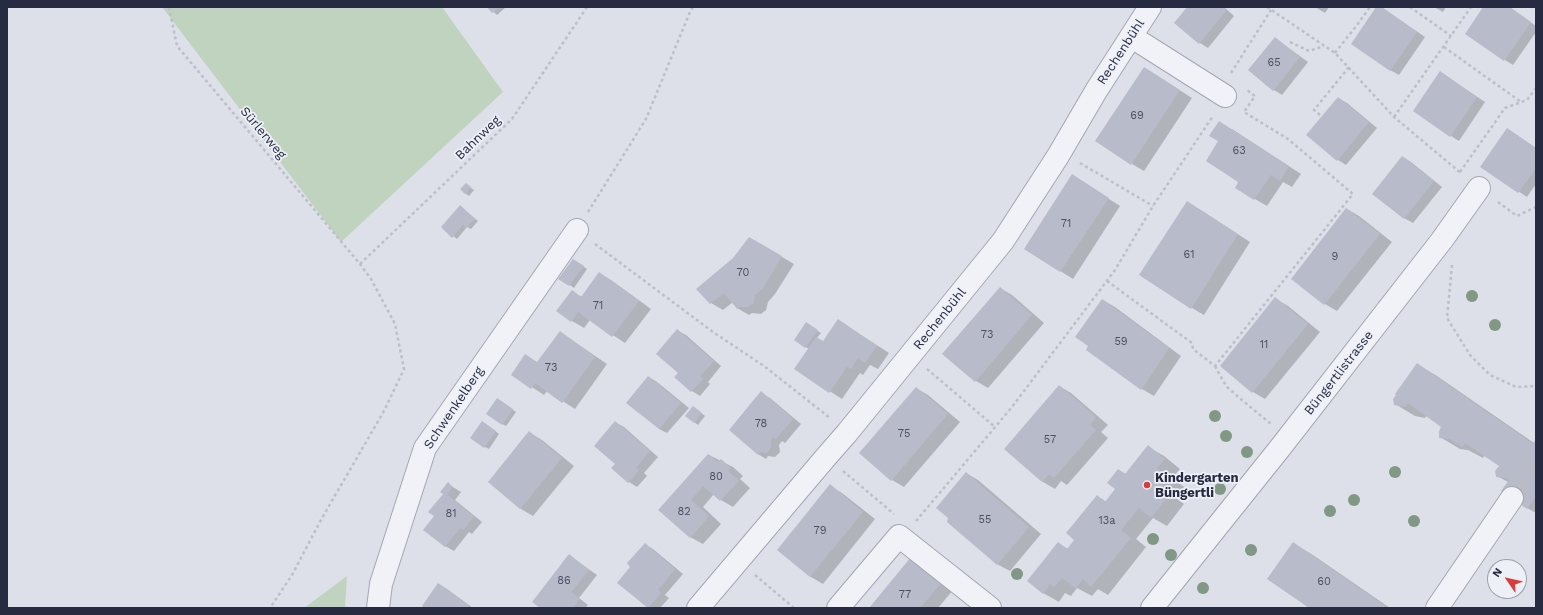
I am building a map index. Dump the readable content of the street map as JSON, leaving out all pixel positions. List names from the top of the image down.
{
  "streets": {
    "street": ["Rechenbühl", "Büngertlistrasse", "Schwenkelberg"],
    "path": ["Sürlerweg", "Bahnweg"]
  },
  "crossings": [
    ["Sürlerweg", "Bahnweg"]
  ],
  "places": ["Kindergarten Büngertli"],
  "house_numbers": [
    "65",
    "69",
    "63",
    "71",
    "61",
    "9",
    "70",
    "71",
    "73",
    "59",
    "11",
    "73",
    "78",
    "75",
    "57",
    "80",
    "82",
    "81",
    "55",
    "13a",
    "79",
    "86",
    "60",
    "77"
  ],
  "north": "top left"
}
